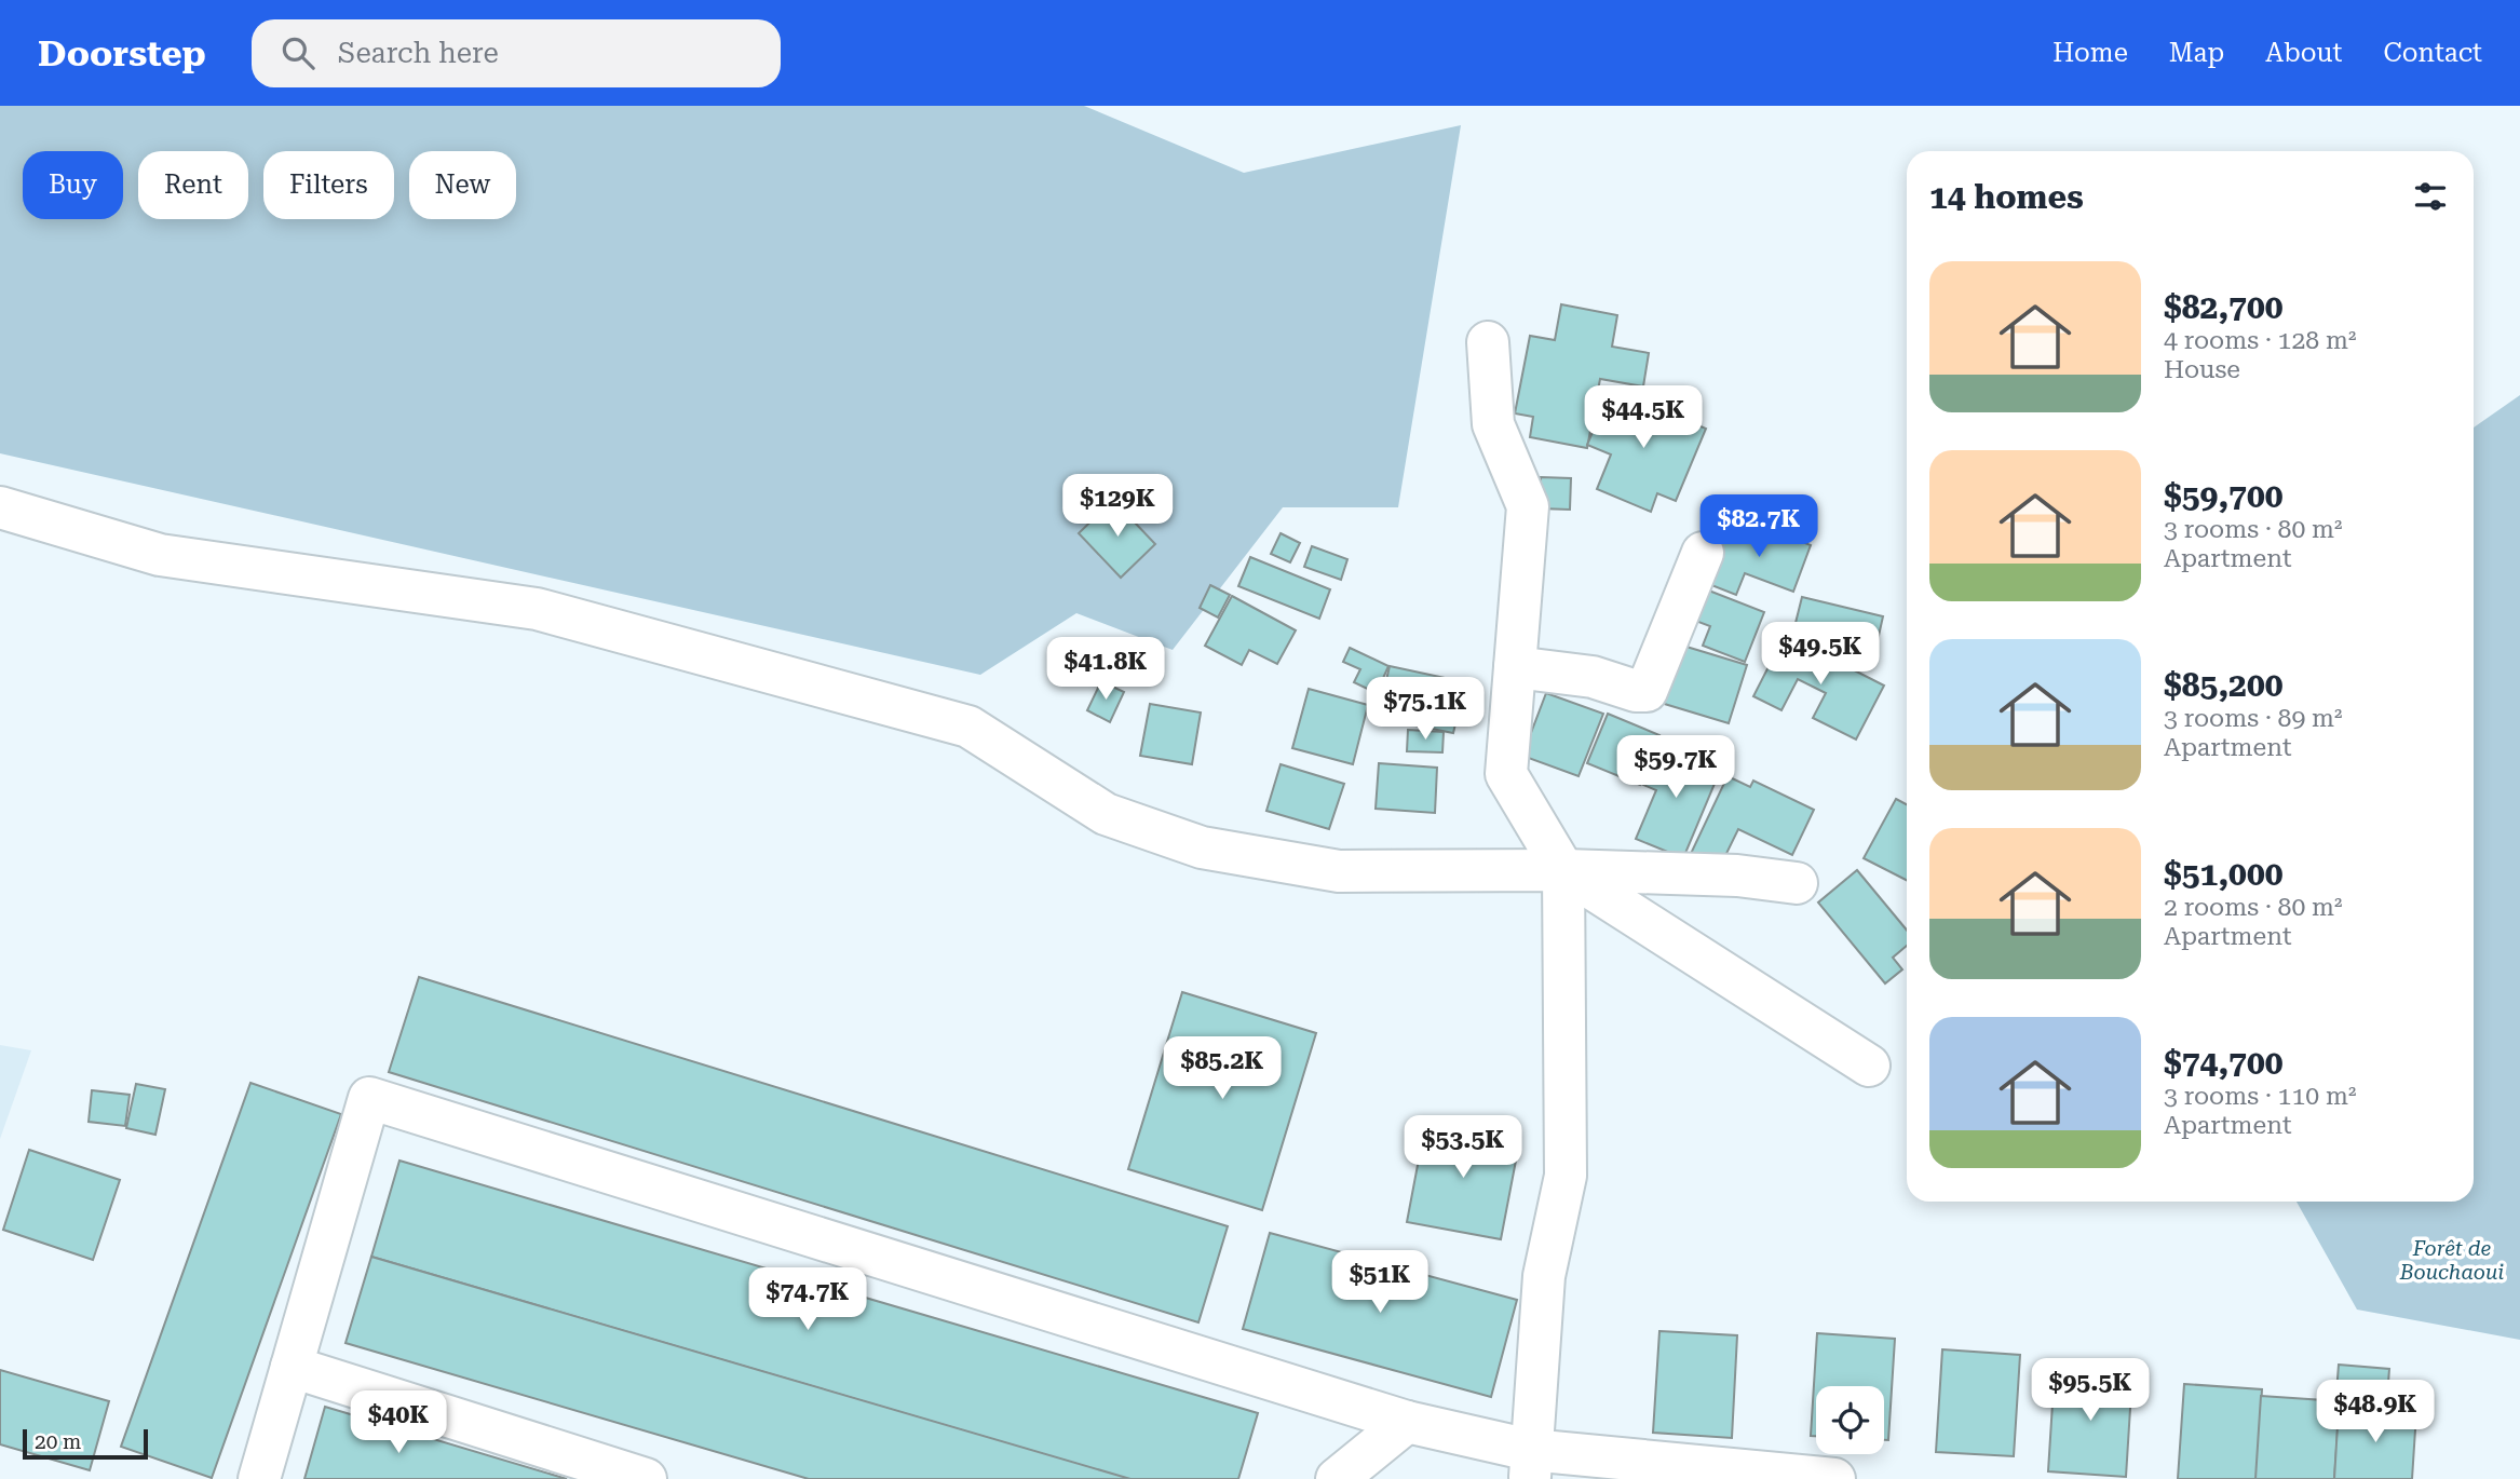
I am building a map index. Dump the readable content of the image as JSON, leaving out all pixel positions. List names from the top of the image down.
{
  "parks": ["Forêt de Bouchaoui"],
  "scale_bar": "20 m",
  "page": {
    "header": "Doorstep",
    "search": "Search here",
    "nav": [
      "Home",
      "Map",
      "About",
      "Contact"
    ],
    "chip": [
      "Buy",
      "Rent",
      "Filters",
      "New"
    ],
    "heading": "14 homes",
    "list": [
      {
        "name": "$82,700",
        "note": "4 rooms · 128 m² · House"
      },
      {
        "name": "$59,700",
        "note": "3 rooms · 80 m² · Apartment"
      },
      {
        "name": "$85,200",
        "note": "3 rooms · 89 m² · Apartment"
      },
      {
        "name": "$51,000",
        "note": "2 rooms · 80 m² · Apartment"
      },
      {
        "name": "$74,700",
        "note": "3 rooms · 110 m² · Apartment"
      }
    ],
    "price": [
      "$44.5K",
      "$129K",
      "$82.7K",
      "$49.5K",
      "$41.8K",
      "$75.1K",
      "$59.7K",
      "$85.2K",
      "$53.5K",
      "$51K",
      "$74.7K",
      "$95.5K",
      "$48.9K",
      "$40K"
    ],
    "scale": "20 m"
  }
}
